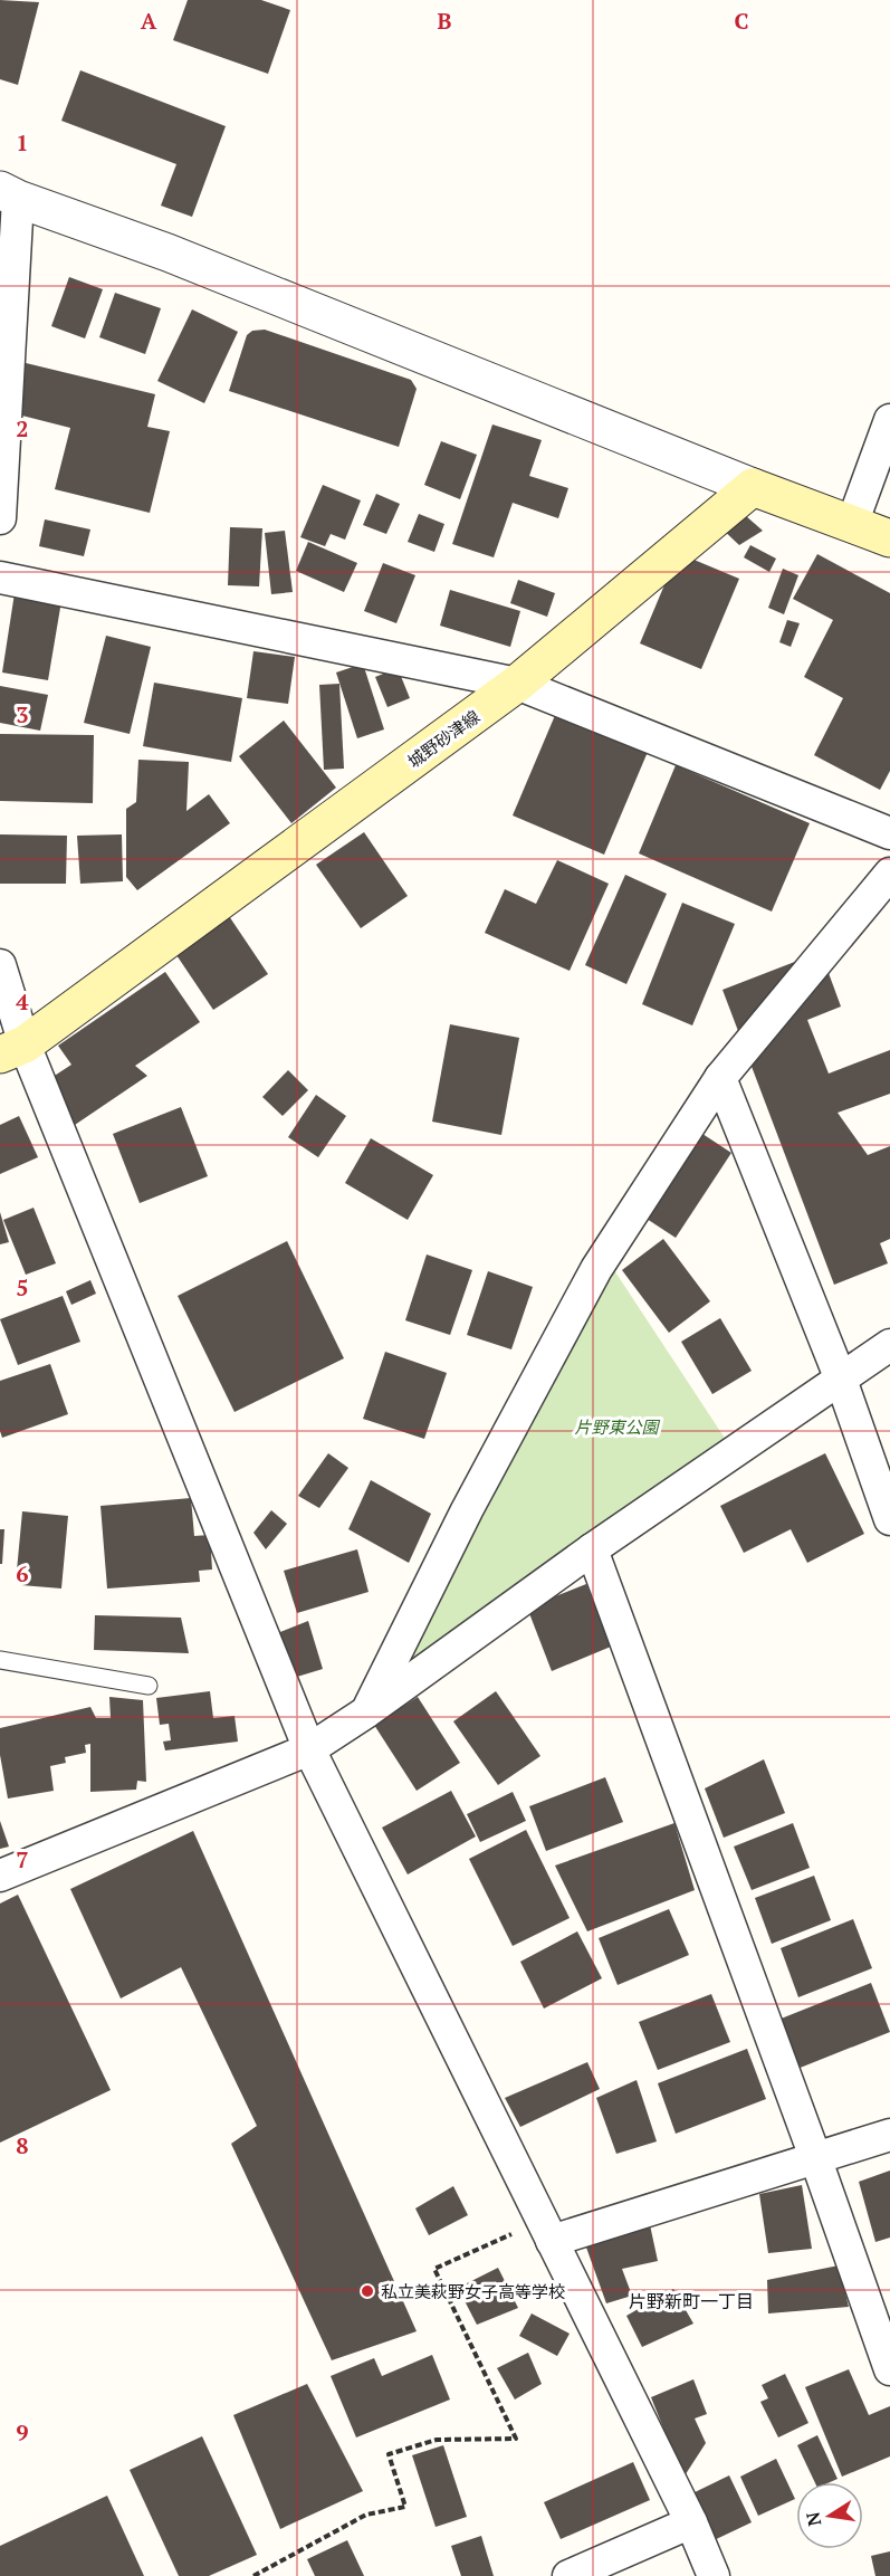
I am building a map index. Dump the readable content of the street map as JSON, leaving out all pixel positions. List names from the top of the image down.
{
  "streets": {
    "main road": ["城野砂津線"]
  },
  "districts": ["片野新町一丁目"],
  "parks": ["片野東公園"],
  "places": ["私立美萩野女子高等学校"],
  "north": "left",
  "grid": {
    "columns": ["A", "B", "C"],
    "rows": [
      "1",
      "2",
      "3",
      "4",
      "5",
      "6",
      "7",
      "8",
      "9"
    ]
  }
}
